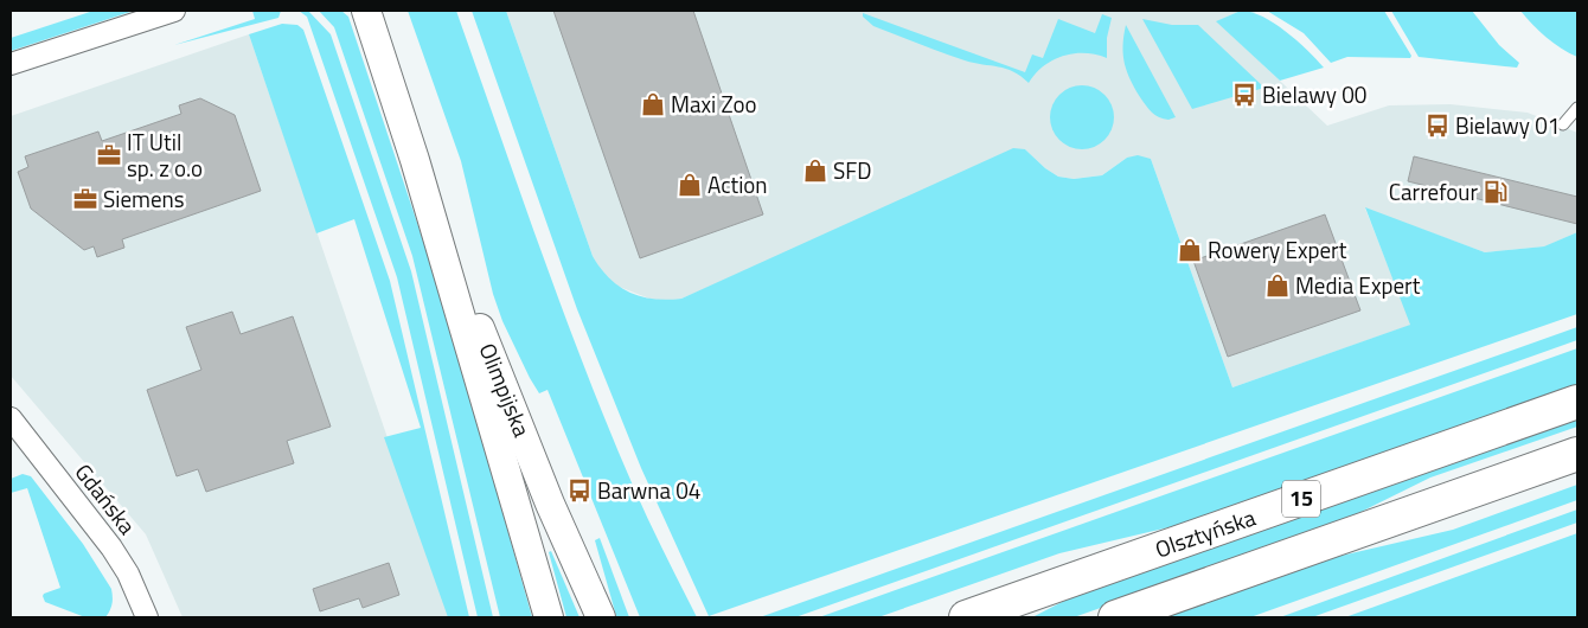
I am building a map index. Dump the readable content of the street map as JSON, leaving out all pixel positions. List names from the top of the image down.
{
  "streets": {
    "main road": ["Olimpijska", "15", "Olsztyńska"],
    "street": ["Gdańska"]
  },
  "places": {
    "bus stop": ["Bielawy 00", "Bielawy 01", "Barwna 04"],
    "shop": [
      "Maxi Zoo",
      "SFD",
      "Action",
      "Rowery Expert",
      "Media Expert"
    ],
    "office": ["IT Util sp. z o.o", "Siemens"],
    "fuel station": ["Carrefour"]
  }
}
